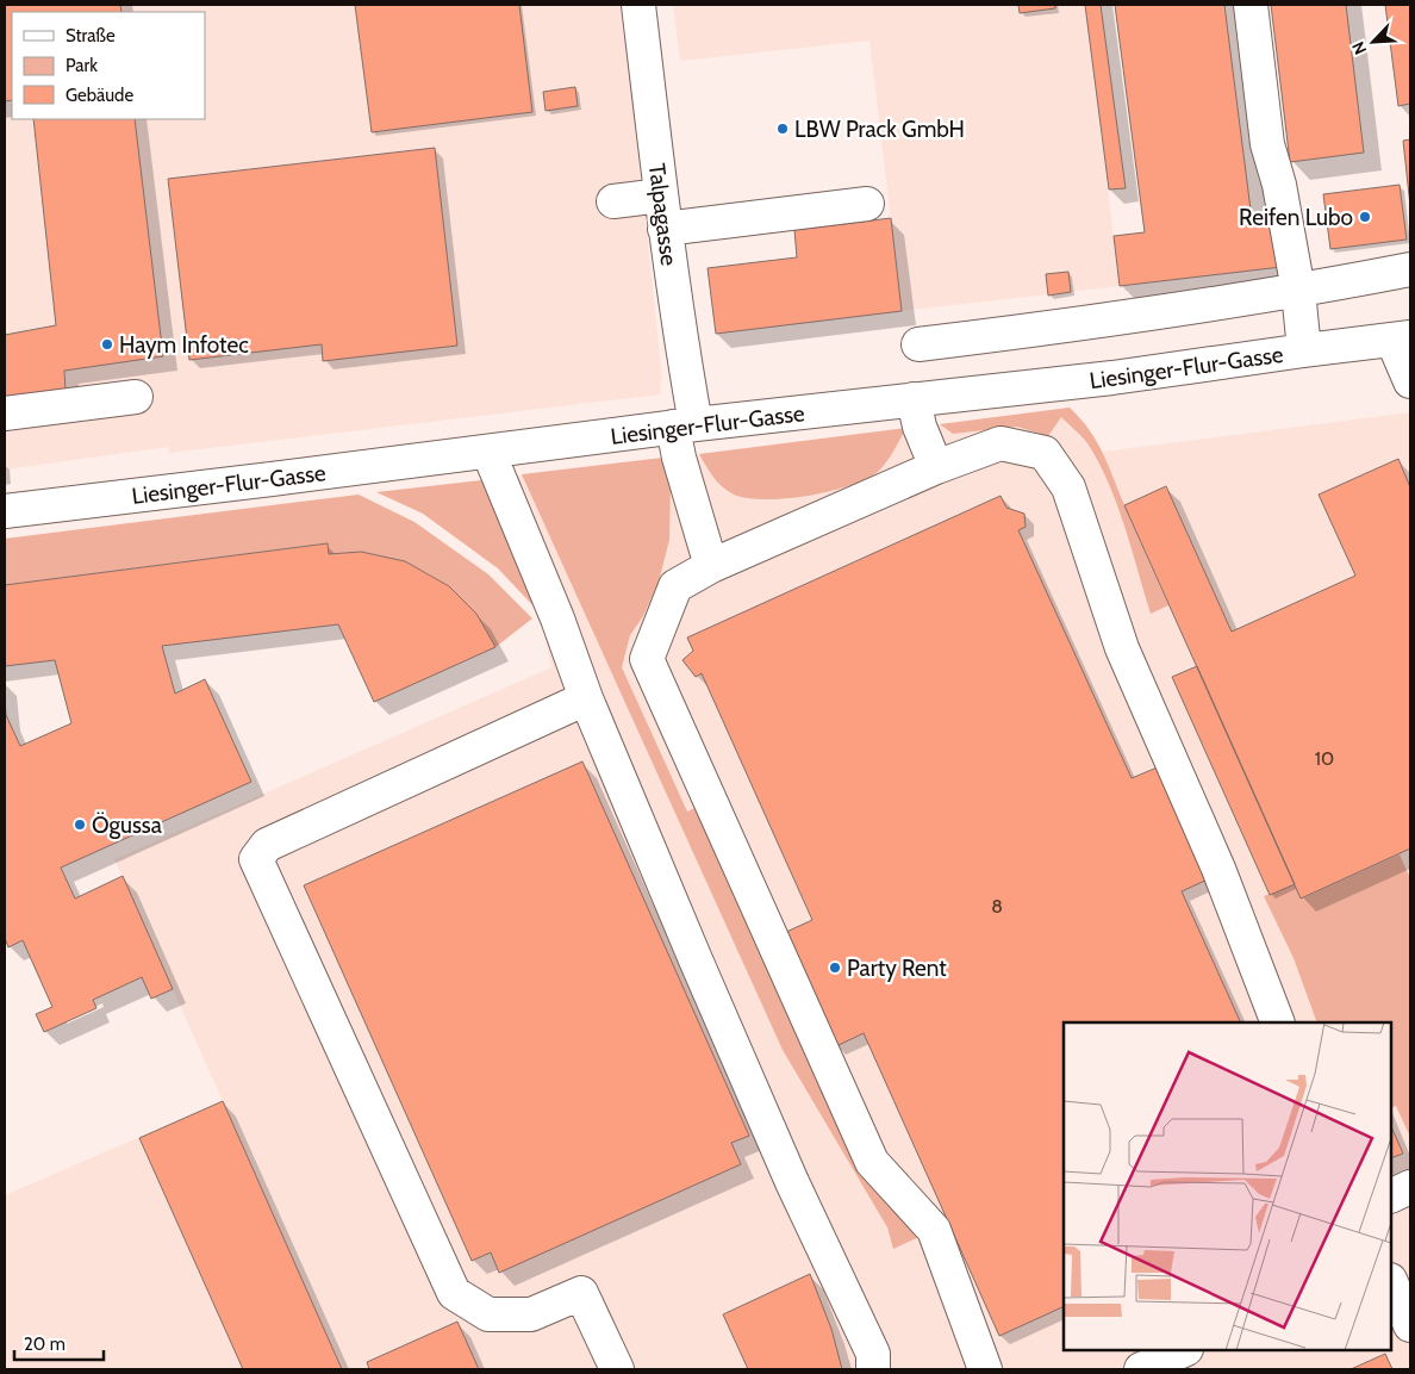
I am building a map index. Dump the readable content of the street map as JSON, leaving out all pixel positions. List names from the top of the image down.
{
  "streets": {
    "street": ["Talpagasse", "Liesinger-Flur-Gasse"]
  },
  "crossings": [
    ["Talpagasse", "Liesinger-Flur-Gasse"]
  ],
  "places": [
    "LBW Prack GmbH",
    "Reifen Lubo",
    "Haym Infotec",
    "Ögussa",
    "Party Rent"
  ],
  "house_numbers": ["10", "8"],
  "legend": ["Straße", "Park", "Gebäude"],
  "scale_bar": "20 m",
  "north": "bottom left"
}
